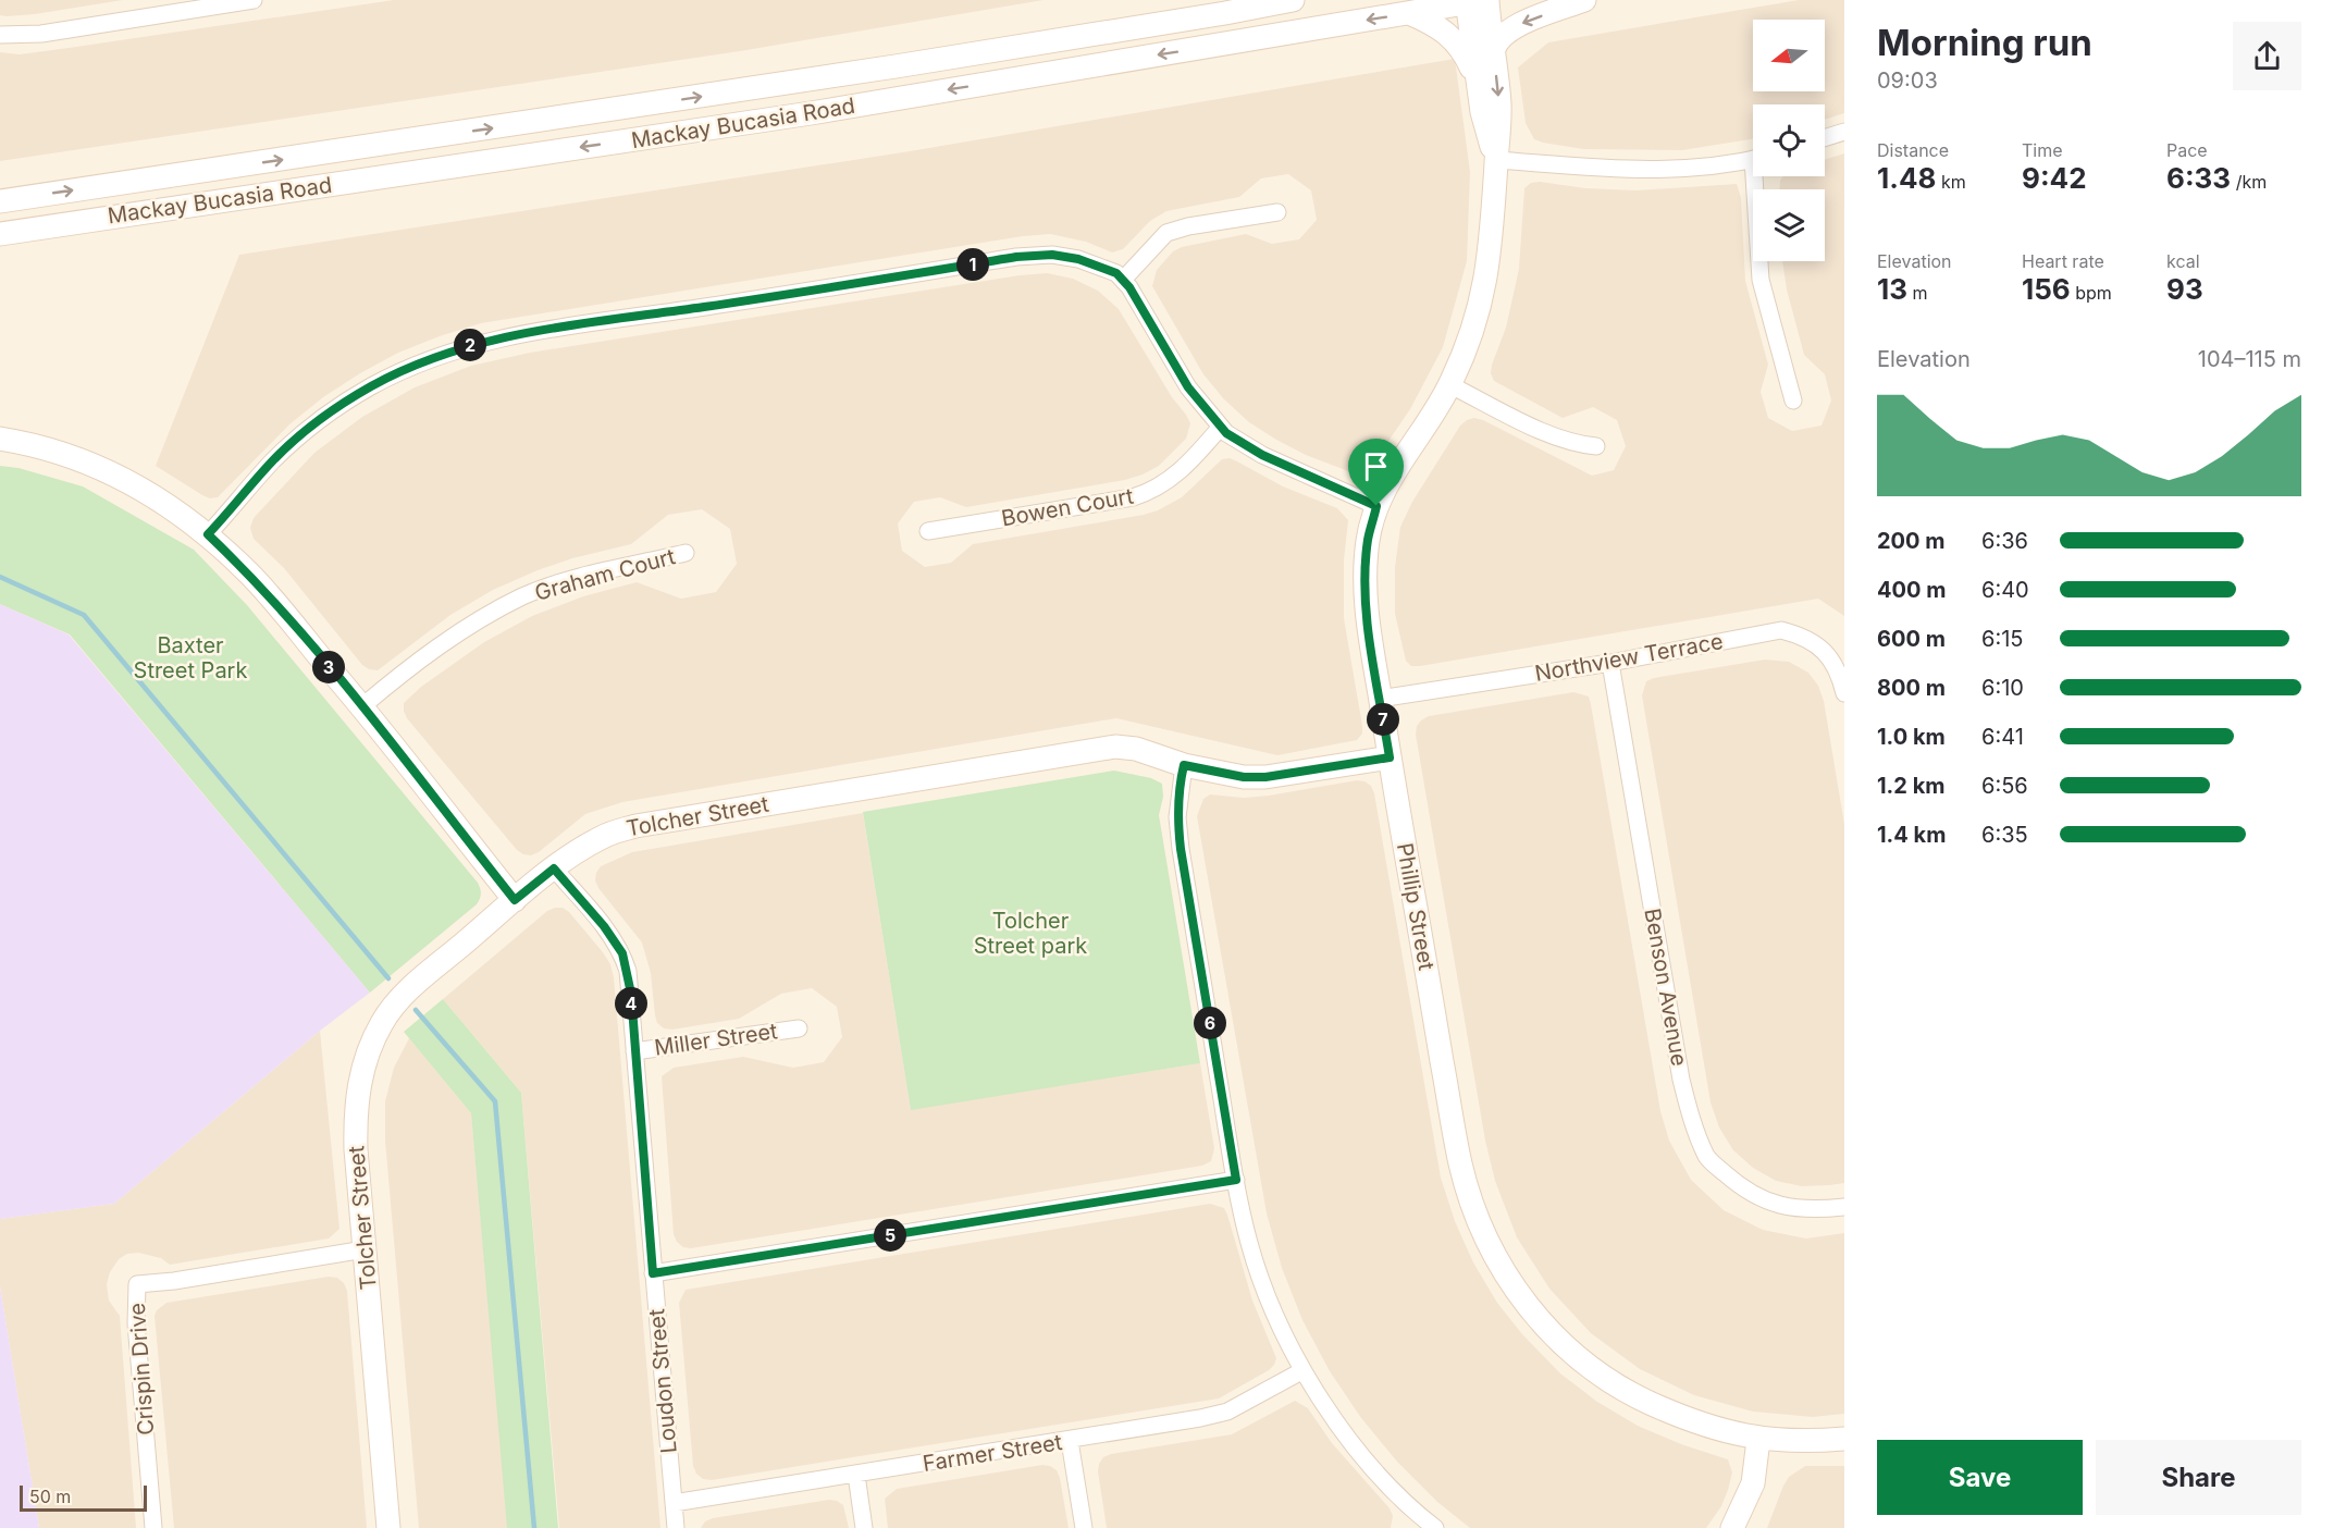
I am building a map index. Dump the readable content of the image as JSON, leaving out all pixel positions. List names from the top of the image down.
{
  "streets": {
    "street": [
      "Mackay Bucasia Road",
      "Bowen Court",
      "Graham Court",
      "Northview Terrace",
      "Tolcher Street",
      "Phillip Street",
      "Benson Avenue",
      "Miller Street",
      "Crispin Drive",
      "Loudon Street",
      "Farmer Street"
    ]
  },
  "crossings": [
    ["Mackay Bucasia Road", "Phillip Street"],
    ["Northview Terrace", "Phillip Street"],
    ["Northview Terrace", "Benson Avenue"],
    ["Tolcher Street", "Phillip Street"],
    ["Tolcher Street", "Crispin Drive"],
    ["Tolcher Street", "Loudon Street"],
    ["Miller Street", "Loudon Street"],
    ["Loudon Street", "Farmer Street"]
  ],
  "parks": ["Baxter Street Park", "Tolcher Street park"],
  "scale_bar": "50 m",
  "north": "left",
  "page": {
    "heading": ["Morning run", "09:03"],
    "stats": [
      ["Distance", "1.48 km"],
      ["Time", "9:42"],
      ["Pace", "6:33 /km"],
      ["Elevation", "13 m"],
      ["Heart rate", "156 bpm"],
      ["kcal", "93"]
    ],
    "pins": [
      "1",
      "2",
      "3",
      "7",
      "4",
      "6",
      "5"
    ],
    "chart": ["Elevation", "104–115 m"],
    "list": [
      {
        "name": "200 m",
        "note": "6:36"
      },
      {
        "name": "400 m",
        "note": "6:40"
      },
      {
        "name": "600 m",
        "note": "6:15"
      },
      {
        "name": "800 m",
        "note": "6:10"
      },
      {
        "name": "1.0 km",
        "note": "6:41"
      },
      {
        "name": "1.2 km",
        "note": "6:56"
      },
      {
        "name": "1.4 km",
        "note": "6:35"
      }
    ],
    "buttons": ["Save", "Share"],
    "scale": "50 m"
  }
}
